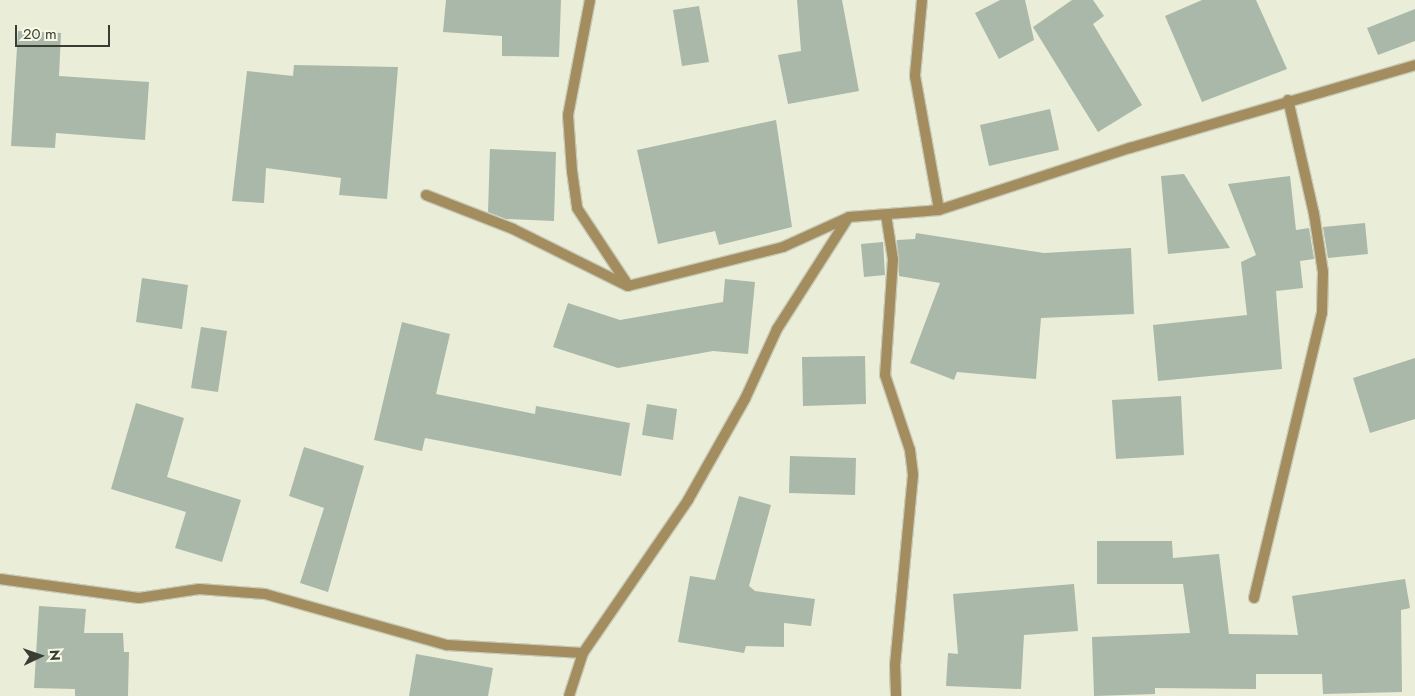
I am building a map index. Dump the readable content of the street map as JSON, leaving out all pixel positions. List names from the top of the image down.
{
  "scale_bar": "20 m",
  "north": "right"
}
